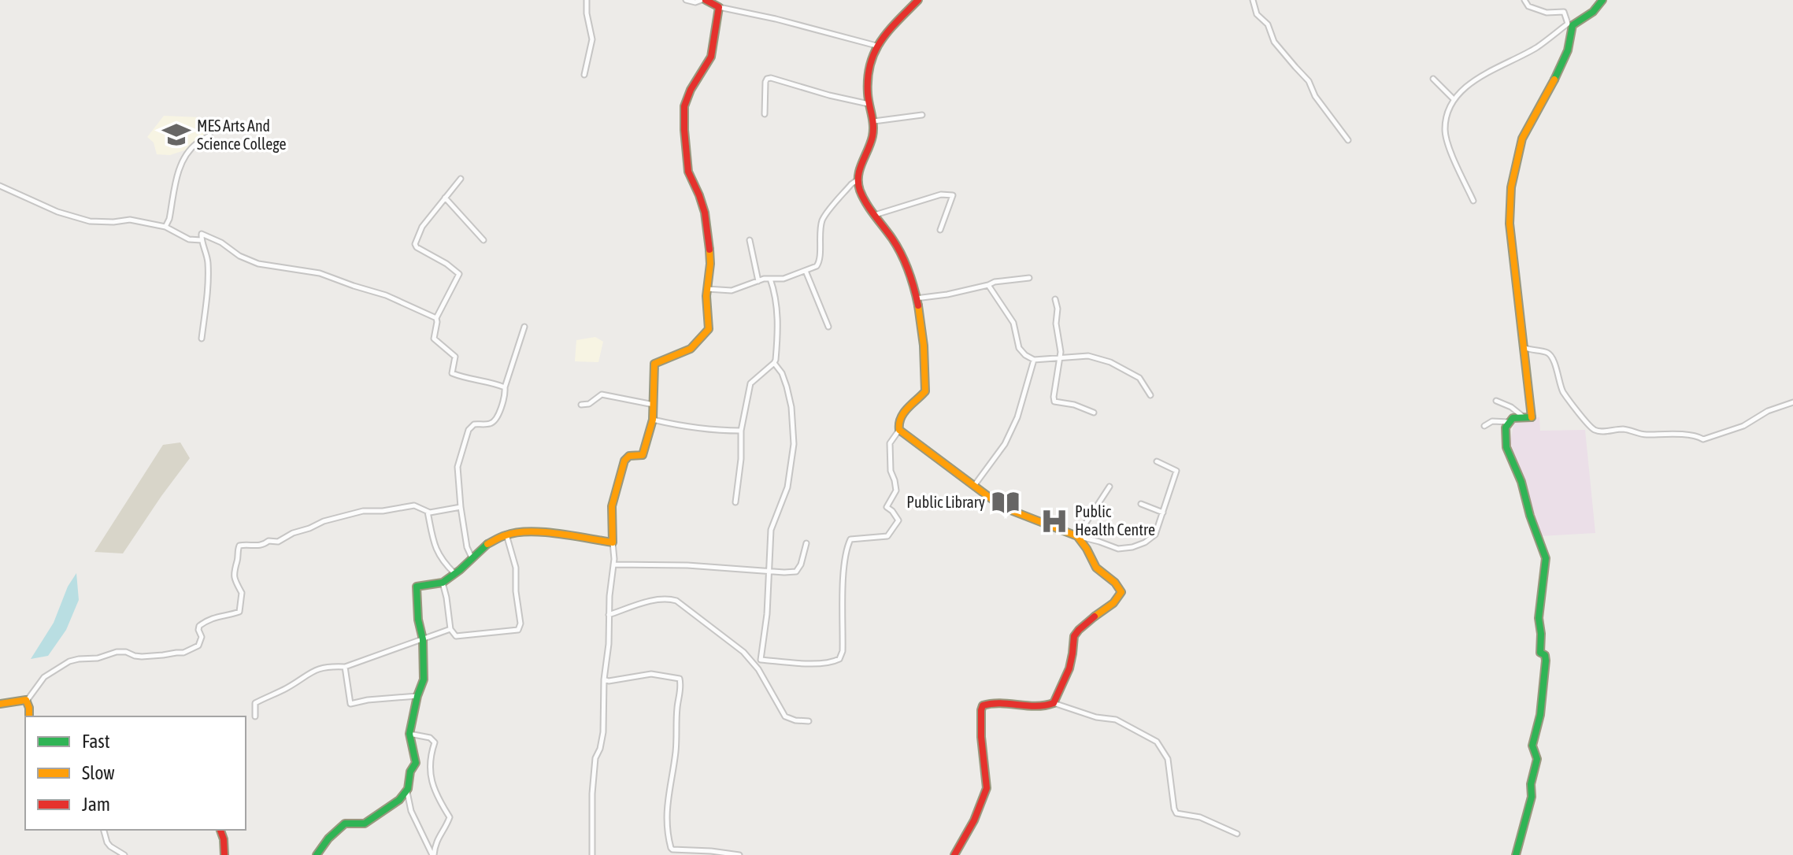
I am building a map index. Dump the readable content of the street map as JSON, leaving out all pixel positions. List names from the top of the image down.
{
  "places": {
    "school or university": ["MES Arts And Science College"],
    "library": ["Public Library"],
    "hospital": ["Public Health Centre"]
  },
  "legend": ["Fast", "Slow", "Jam"]
}
